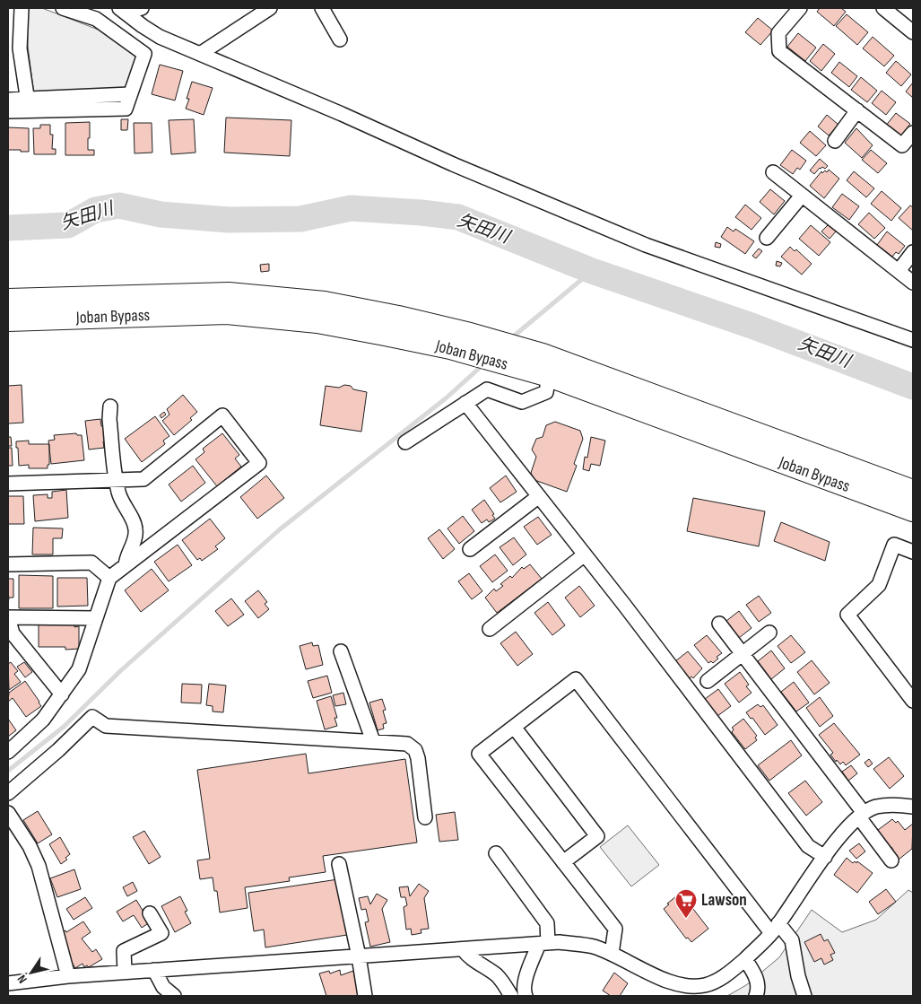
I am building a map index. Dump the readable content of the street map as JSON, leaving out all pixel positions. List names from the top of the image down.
{
  "streets": {
    "highway": ["Joban Bypass"]
  },
  "water": ["矢田川"],
  "places": {
    "supermarket": ["Lawson"]
  },
  "north": "bottom left"
}
